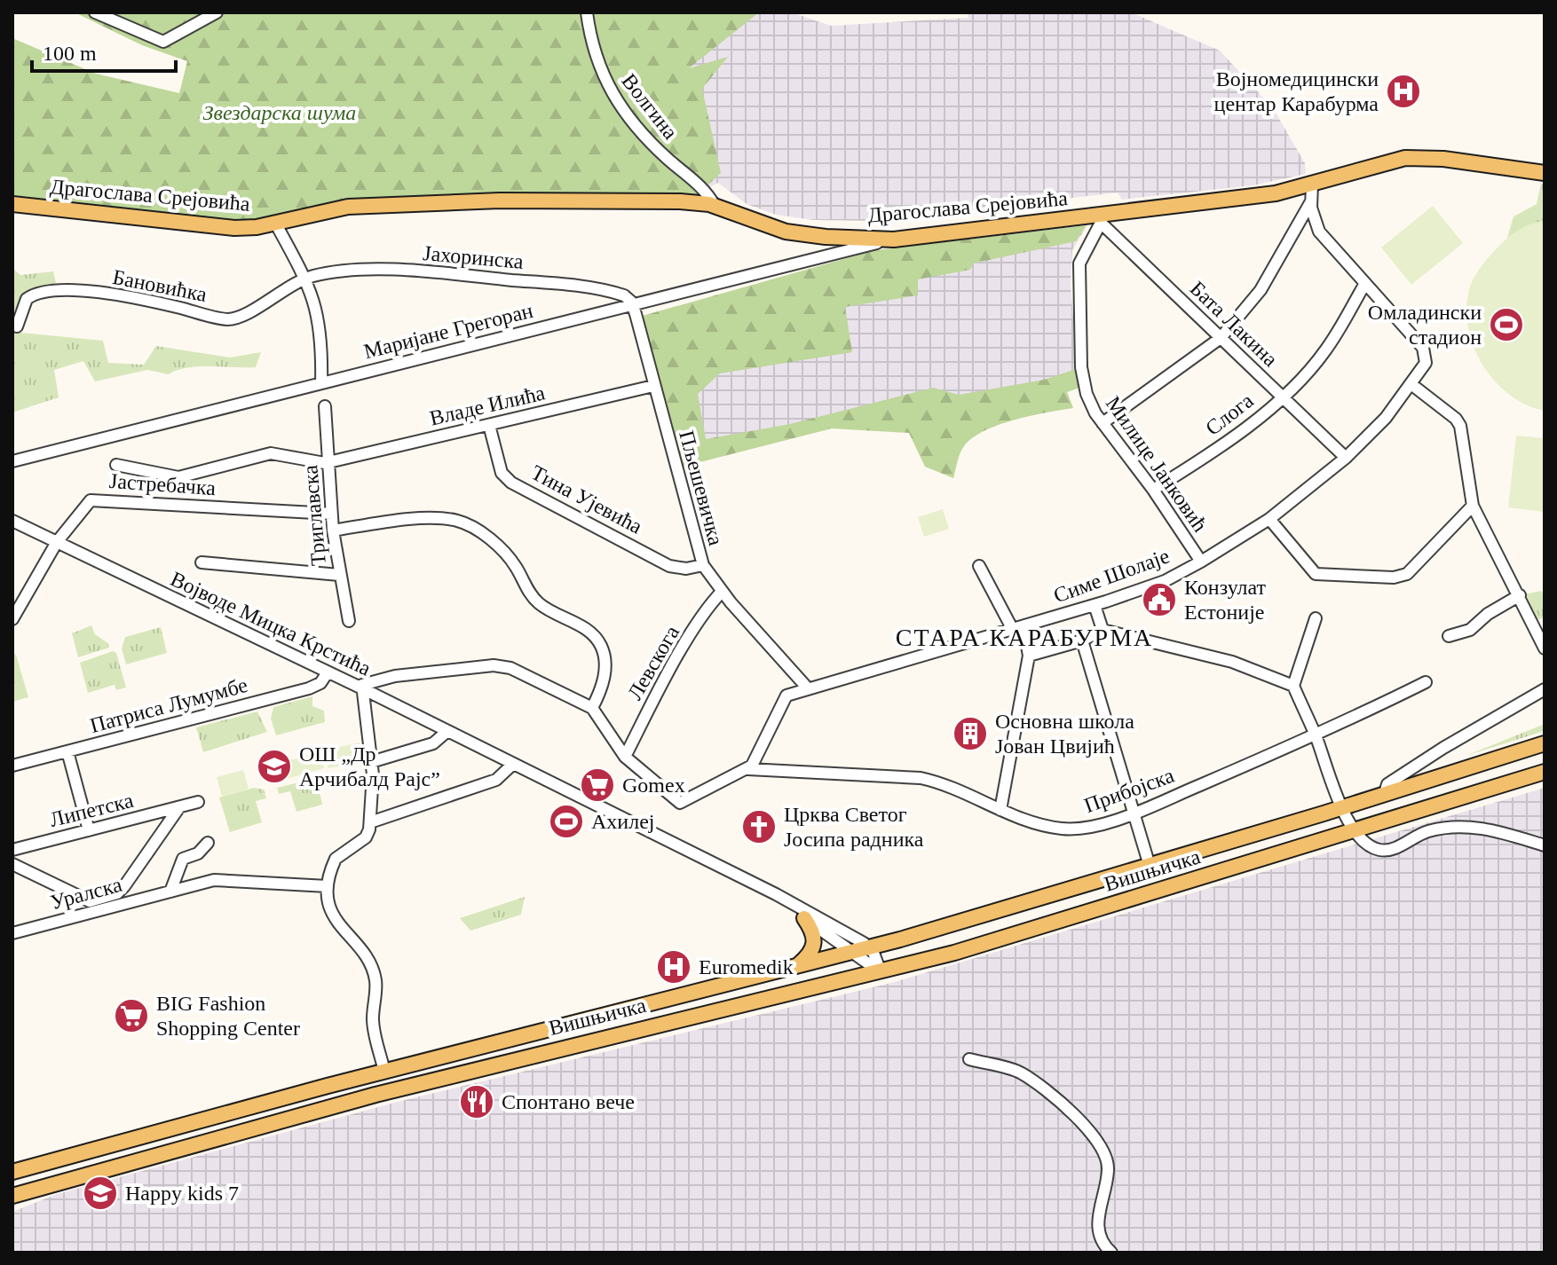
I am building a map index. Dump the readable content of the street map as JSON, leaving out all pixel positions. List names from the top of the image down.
{
  "streets": {
    "main road": ["Драгослава Срејовића", "Вишњичка"],
    "street": [
      "Волгина",
      "Јахоринска",
      "Бановићка",
      "Бата Лакина",
      "Маријане Грегоран",
      "Владе Илића",
      "Слога",
      "Милице Јанковић",
      "Јастребачка",
      "Пљешевичка",
      "Тина Ујевића",
      "Триглавска",
      "Симе Шолаје",
      "Војводе Мицка Крстића",
      "Левскога",
      "Патриса Лумумбе",
      "Прибојска",
      "Липетска",
      "Уралска"
    ]
  },
  "crossings": [
    ["Волгина", "Драгослава Срејовића"],
    ["Драгослава Срејовића", "Бата Лакина"],
    ["Драгослава Срејовића", "Маријане Грегоран"],
    ["Драгослава Срејовића", "Милице Јанковић"],
    ["Јахоринска", "Бановићка"],
    ["Јахоринска", "Маријане Грегоран"],
    ["Јахоринска", "Пљешевичка"],
    ["Бата Лакина", "Слога"],
    ["Бата Лакина", "Милице Јанковић"],
    ["Бата Лакина", "Симе Шолаје"],
    ["Маријане Грегоран", "Пљешевичка"],
    ["Владе Илића", "Пљешевичка"],
    ["Владе Илића", "Тина Ујевића"],
    ["Владе Илића", "Триглавска"],
    ["Слога", "Милице Јанковић"],
    ["Слога", "Симе Шолаје"],
    ["Милице Јанковић", "Симе Шолаје"],
    ["Јастребачка", "Триглавска"],
    ["Јастребачка", "Војводе Мицка Крстића"],
    ["Пљешевичка", "Тина Ујевића"],
    ["Пљешевичка", "Симе Шолаје"],
    ["Пљешевичка", "Левскога"],
    ["Симе Шолаје", "Прибојска"],
    ["Војводе Мицка Крстића", "Патриса Лумумбе"],
    ["Војводе Мицка Крстића", "Вишњичка"]
  ],
  "districts": ["СТАРА КАРАБУРМА"],
  "parks": ["Звездарска шума"],
  "places": {
    "hospital": ["Војномедицински центар Карабурма", "Euromedik"],
    "sports": ["Омладински стадион", "Ахилеј"],
    "public building": ["Конзулат Естоније"],
    "building": ["Основна школа Јован Цвијић"],
    "school or university": ["ОШ „Др Арчибалд Рајс”", "Happy kids 7"],
    "supermarket": ["Gomex", "BIG Fashion Shopping Center"],
    "church": ["Црква Светог Јосипа радника"],
    "restaurant": ["Спонтано вече"]
  },
  "scale_bar": "100 m"
}
